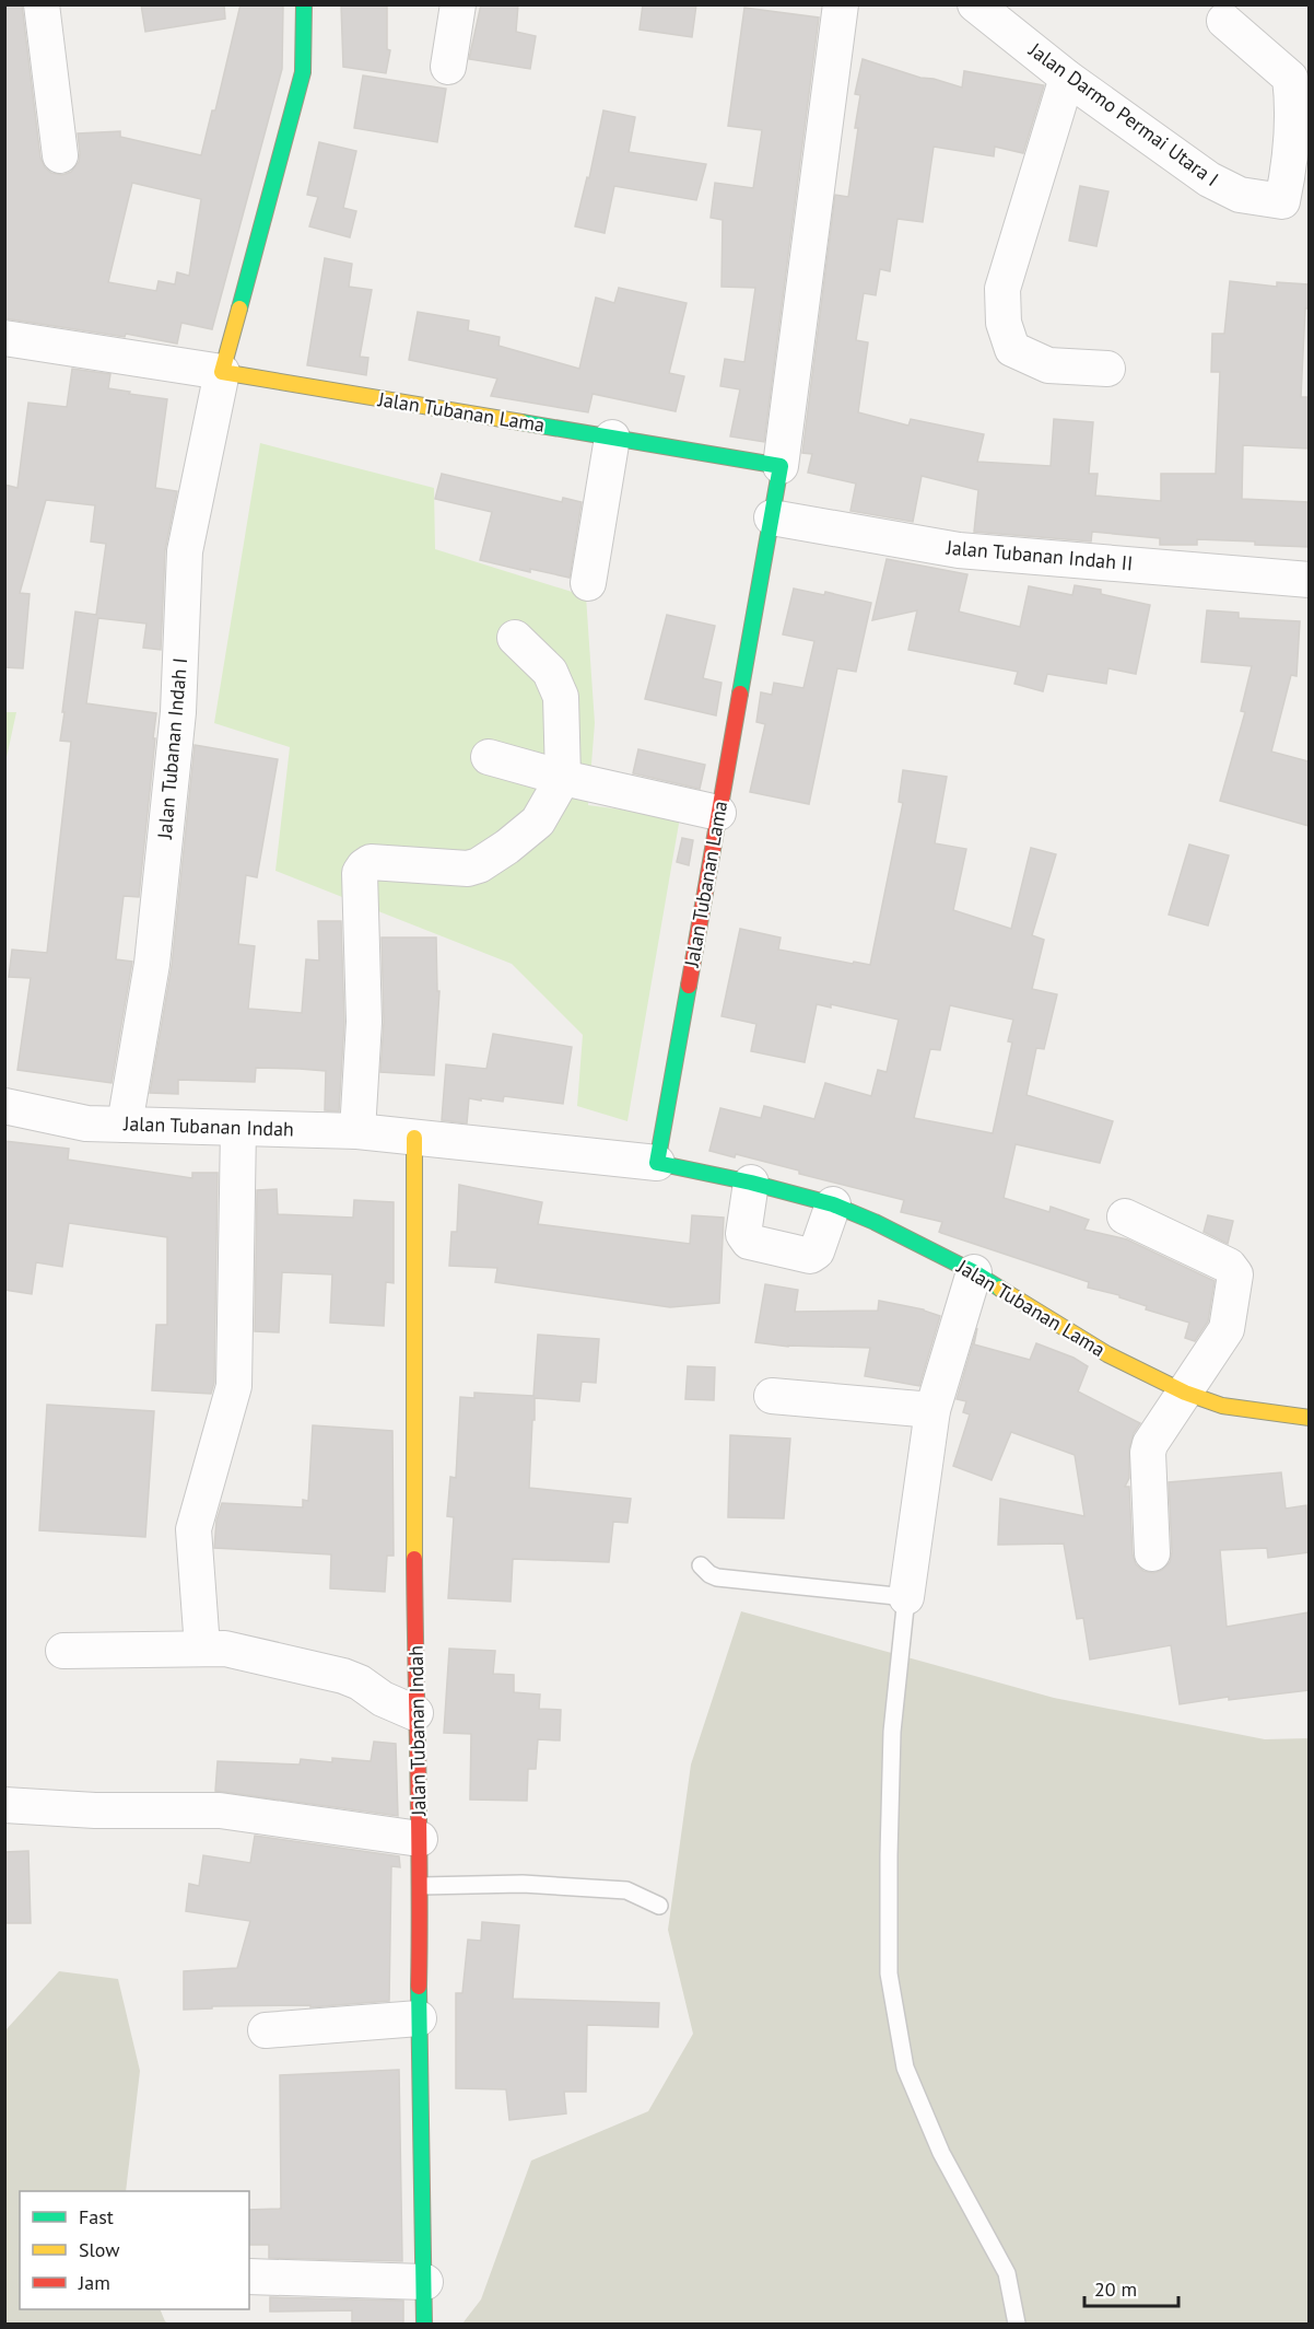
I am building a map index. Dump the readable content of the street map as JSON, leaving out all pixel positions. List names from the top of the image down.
{
  "streets": {
    "street": [
      "Jalan Darmo Permai Utara I",
      "Jalan Tubanan Lama",
      "Jalan Tubanan Indah II",
      "Jalan Tubanan Indah I",
      "Jalan Tubanan Indah"
    ]
  },
  "crossings": [
    ["Jalan Tubanan Lama", "Jalan Tubanan Indah II"],
    ["Jalan Tubanan Lama", "Jalan Tubanan Indah I"],
    ["Jalan Tubanan Lama", "Jalan Tubanan Indah"],
    ["Jalan Tubanan Indah I", "Jalan Tubanan Indah"]
  ],
  "legend": ["Fast", "Slow", "Jam"],
  "scale_bar": "20 m"
}
